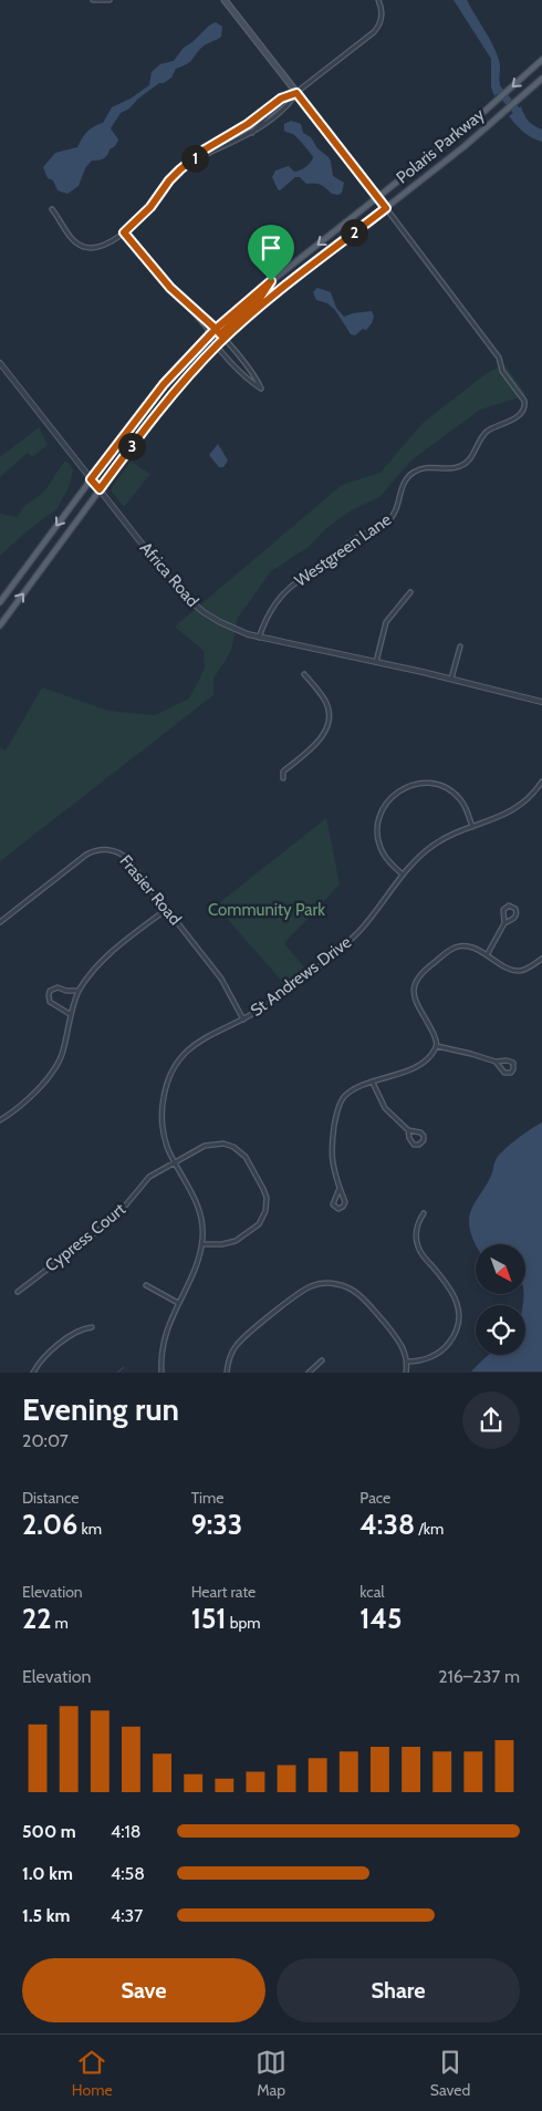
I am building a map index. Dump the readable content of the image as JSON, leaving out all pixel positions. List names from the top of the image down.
{
  "streets": {
    "main road": ["Polaris Parkway"],
    "street": [
      "Westgreen Lane",
      "Africa Road",
      "Frasier Road",
      "St Andrews Drive",
      "Cypress Court"
    ]
  },
  "crossings": [
    ["Polaris Parkway", "Westgreen Lane"],
    ["Polaris Parkway", "Africa Road"],
    ["Westgreen Lane", "Africa Road"],
    ["Frasier Road", "St Andrews Drive"],
    ["St Andrews Drive", "Cypress Court"]
  ],
  "parks": ["Community Park"],
  "north": "bottom right",
  "page": {
    "pins": ["1", "2", "3"],
    "heading": ["Evening run", "20:07"],
    "stats": [
      ["Distance", "2.06 km"],
      ["Time", "9:33"],
      ["Pace", "4:38 /km"],
      ["Elevation", "22 m"],
      ["Heart rate", "151 bpm"],
      ["kcal", "145"]
    ],
    "chart": ["Elevation", "216–237 m"],
    "list": [
      {
        "name": "500 m",
        "note": "4:18"
      },
      {
        "name": "1.0 km",
        "note": "4:58"
      },
      {
        "name": "1.5 km",
        "note": "4:37"
      }
    ],
    "buttons": ["Save", "Share"],
    "tabs": ["Home", "Map", "Saved"]
  }
}
